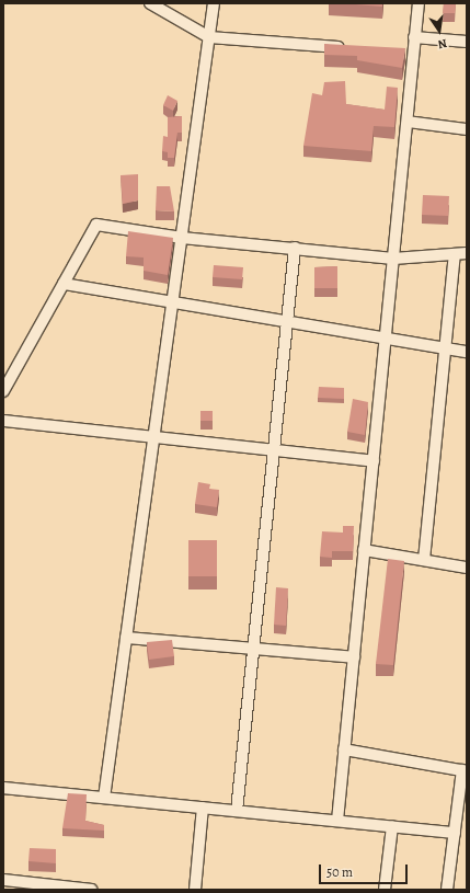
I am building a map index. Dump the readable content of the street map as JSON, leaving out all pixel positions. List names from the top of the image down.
{
  "scale_bar": "50 m",
  "north": "bottom"
}
